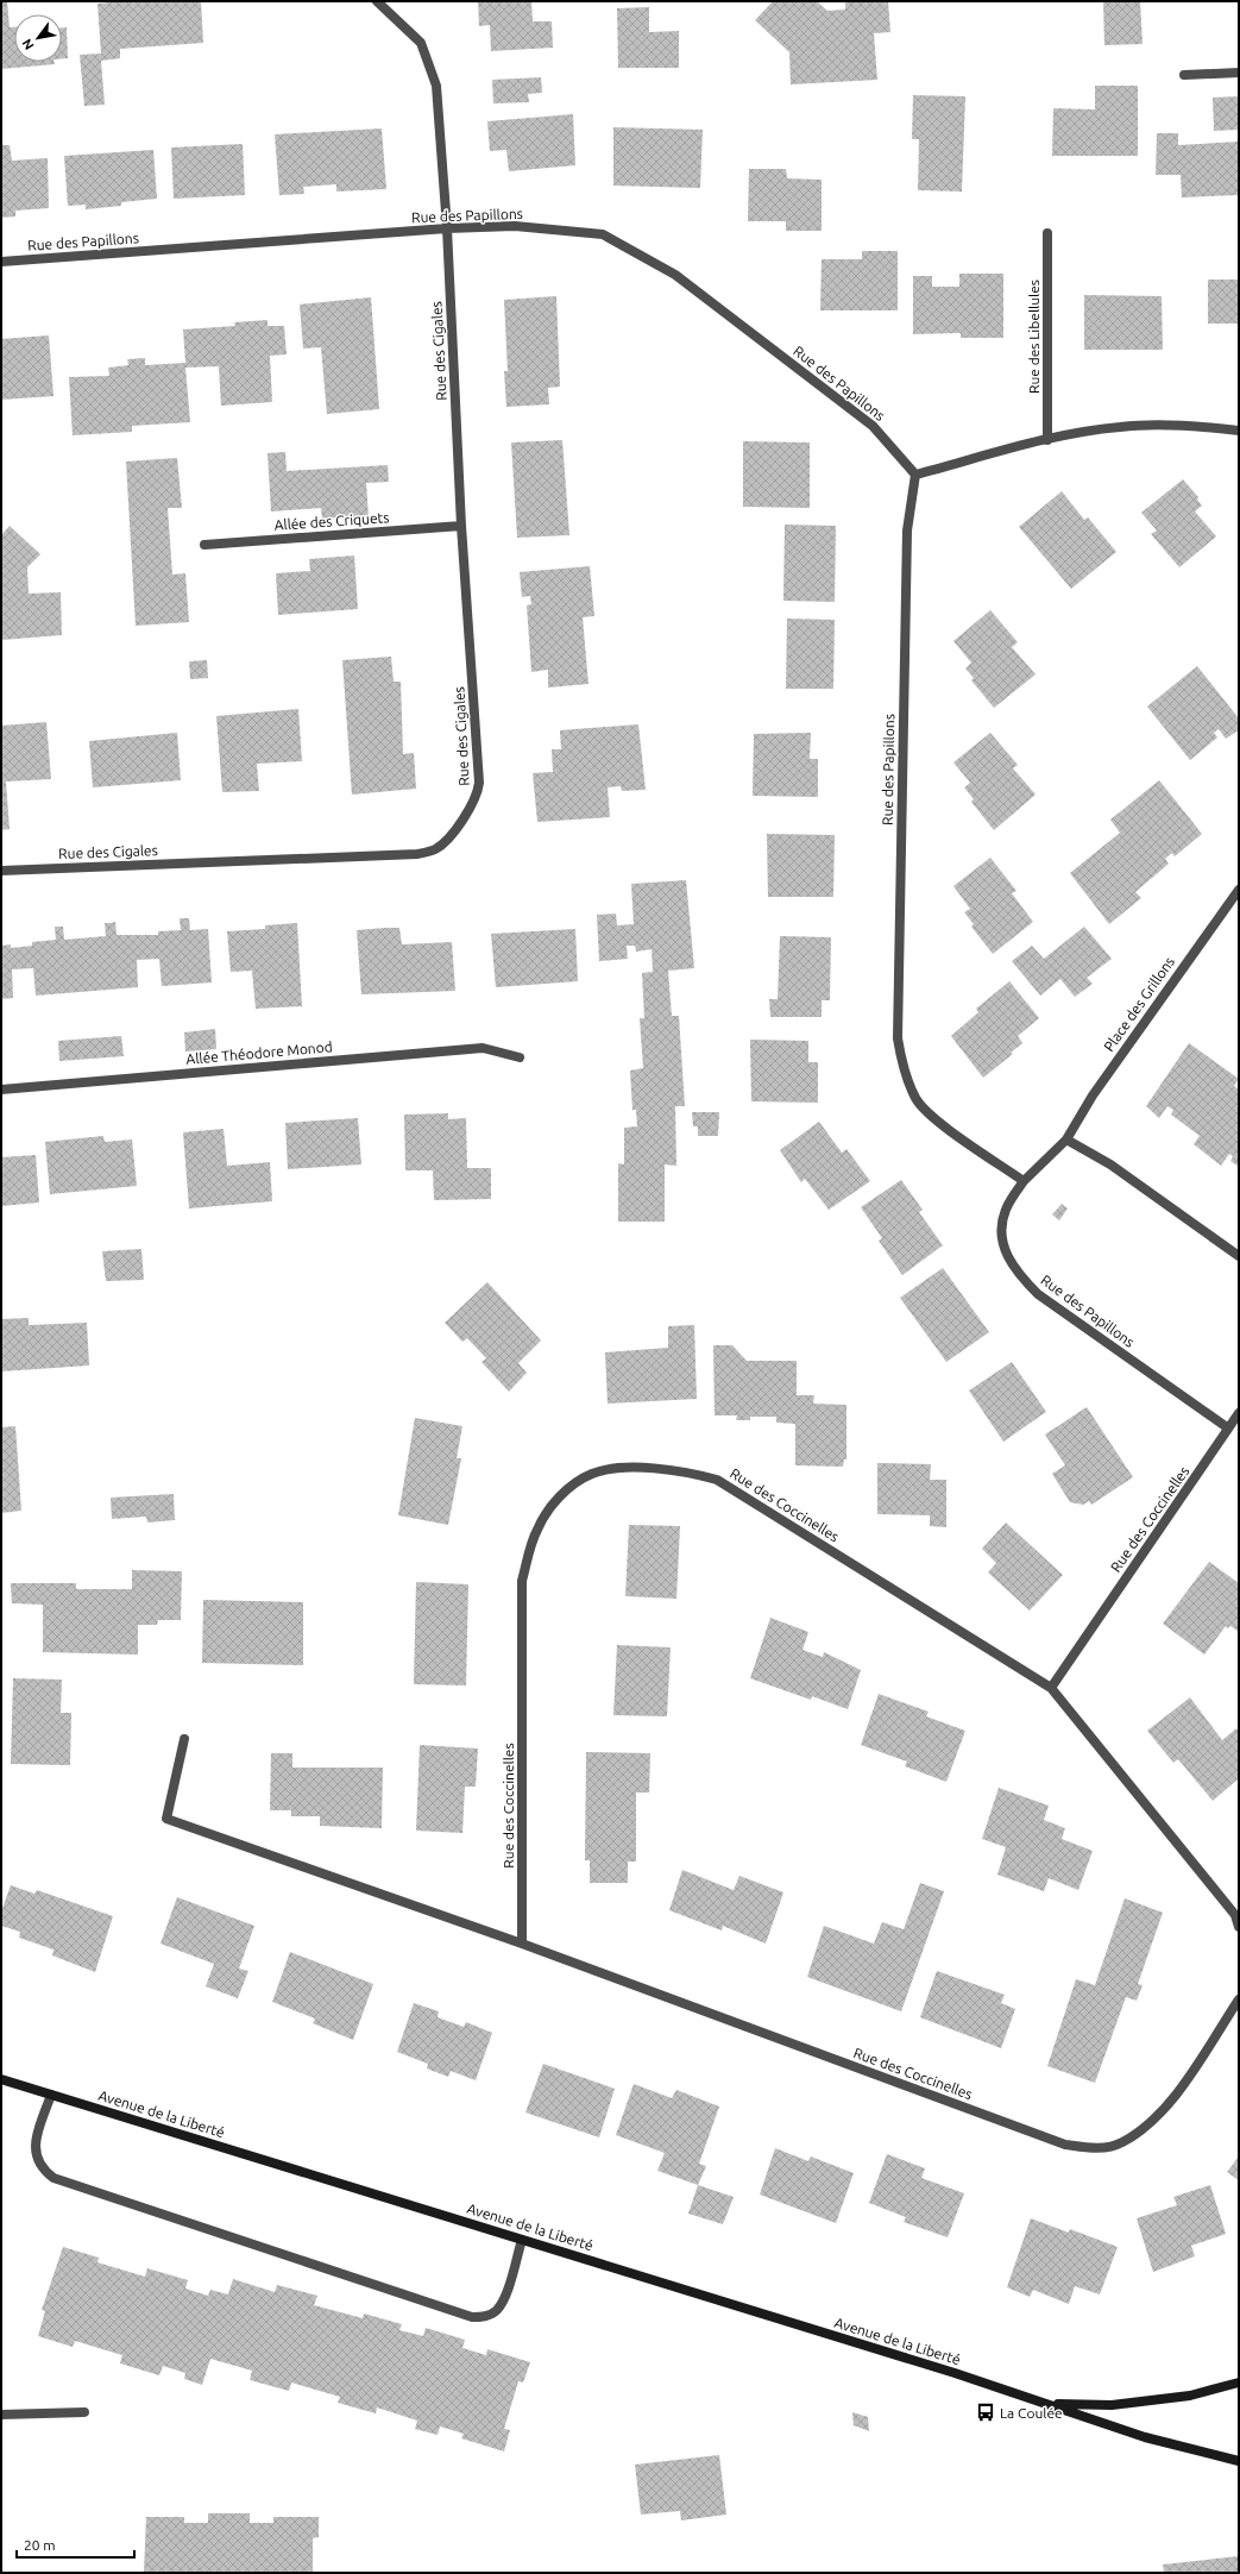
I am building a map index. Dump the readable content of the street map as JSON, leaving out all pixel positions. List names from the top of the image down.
{
  "streets": {
    "street": [
      "Rue des Papillons",
      "Rue des Libellules",
      "Rue des Cigales",
      "Allée des Criquets",
      "Place des Grillons",
      "Allée Théodore Monod",
      "Rue des Coccinelles",
      "Avenue de la Liberté"
    ]
  },
  "crossings": [
    ["Rue des Papillons", "Rue des Cigales"],
    ["Rue des Papillons", "Place des Grillons"],
    ["Rue des Papillons", "Rue des Coccinelles"],
    ["Rue des Cigales", "Allée des Criquets"]
  ],
  "places": {
    "bus stop": ["La Coulée"]
  },
  "scale_bar": "20 m",
  "north": "bottom left"
}
